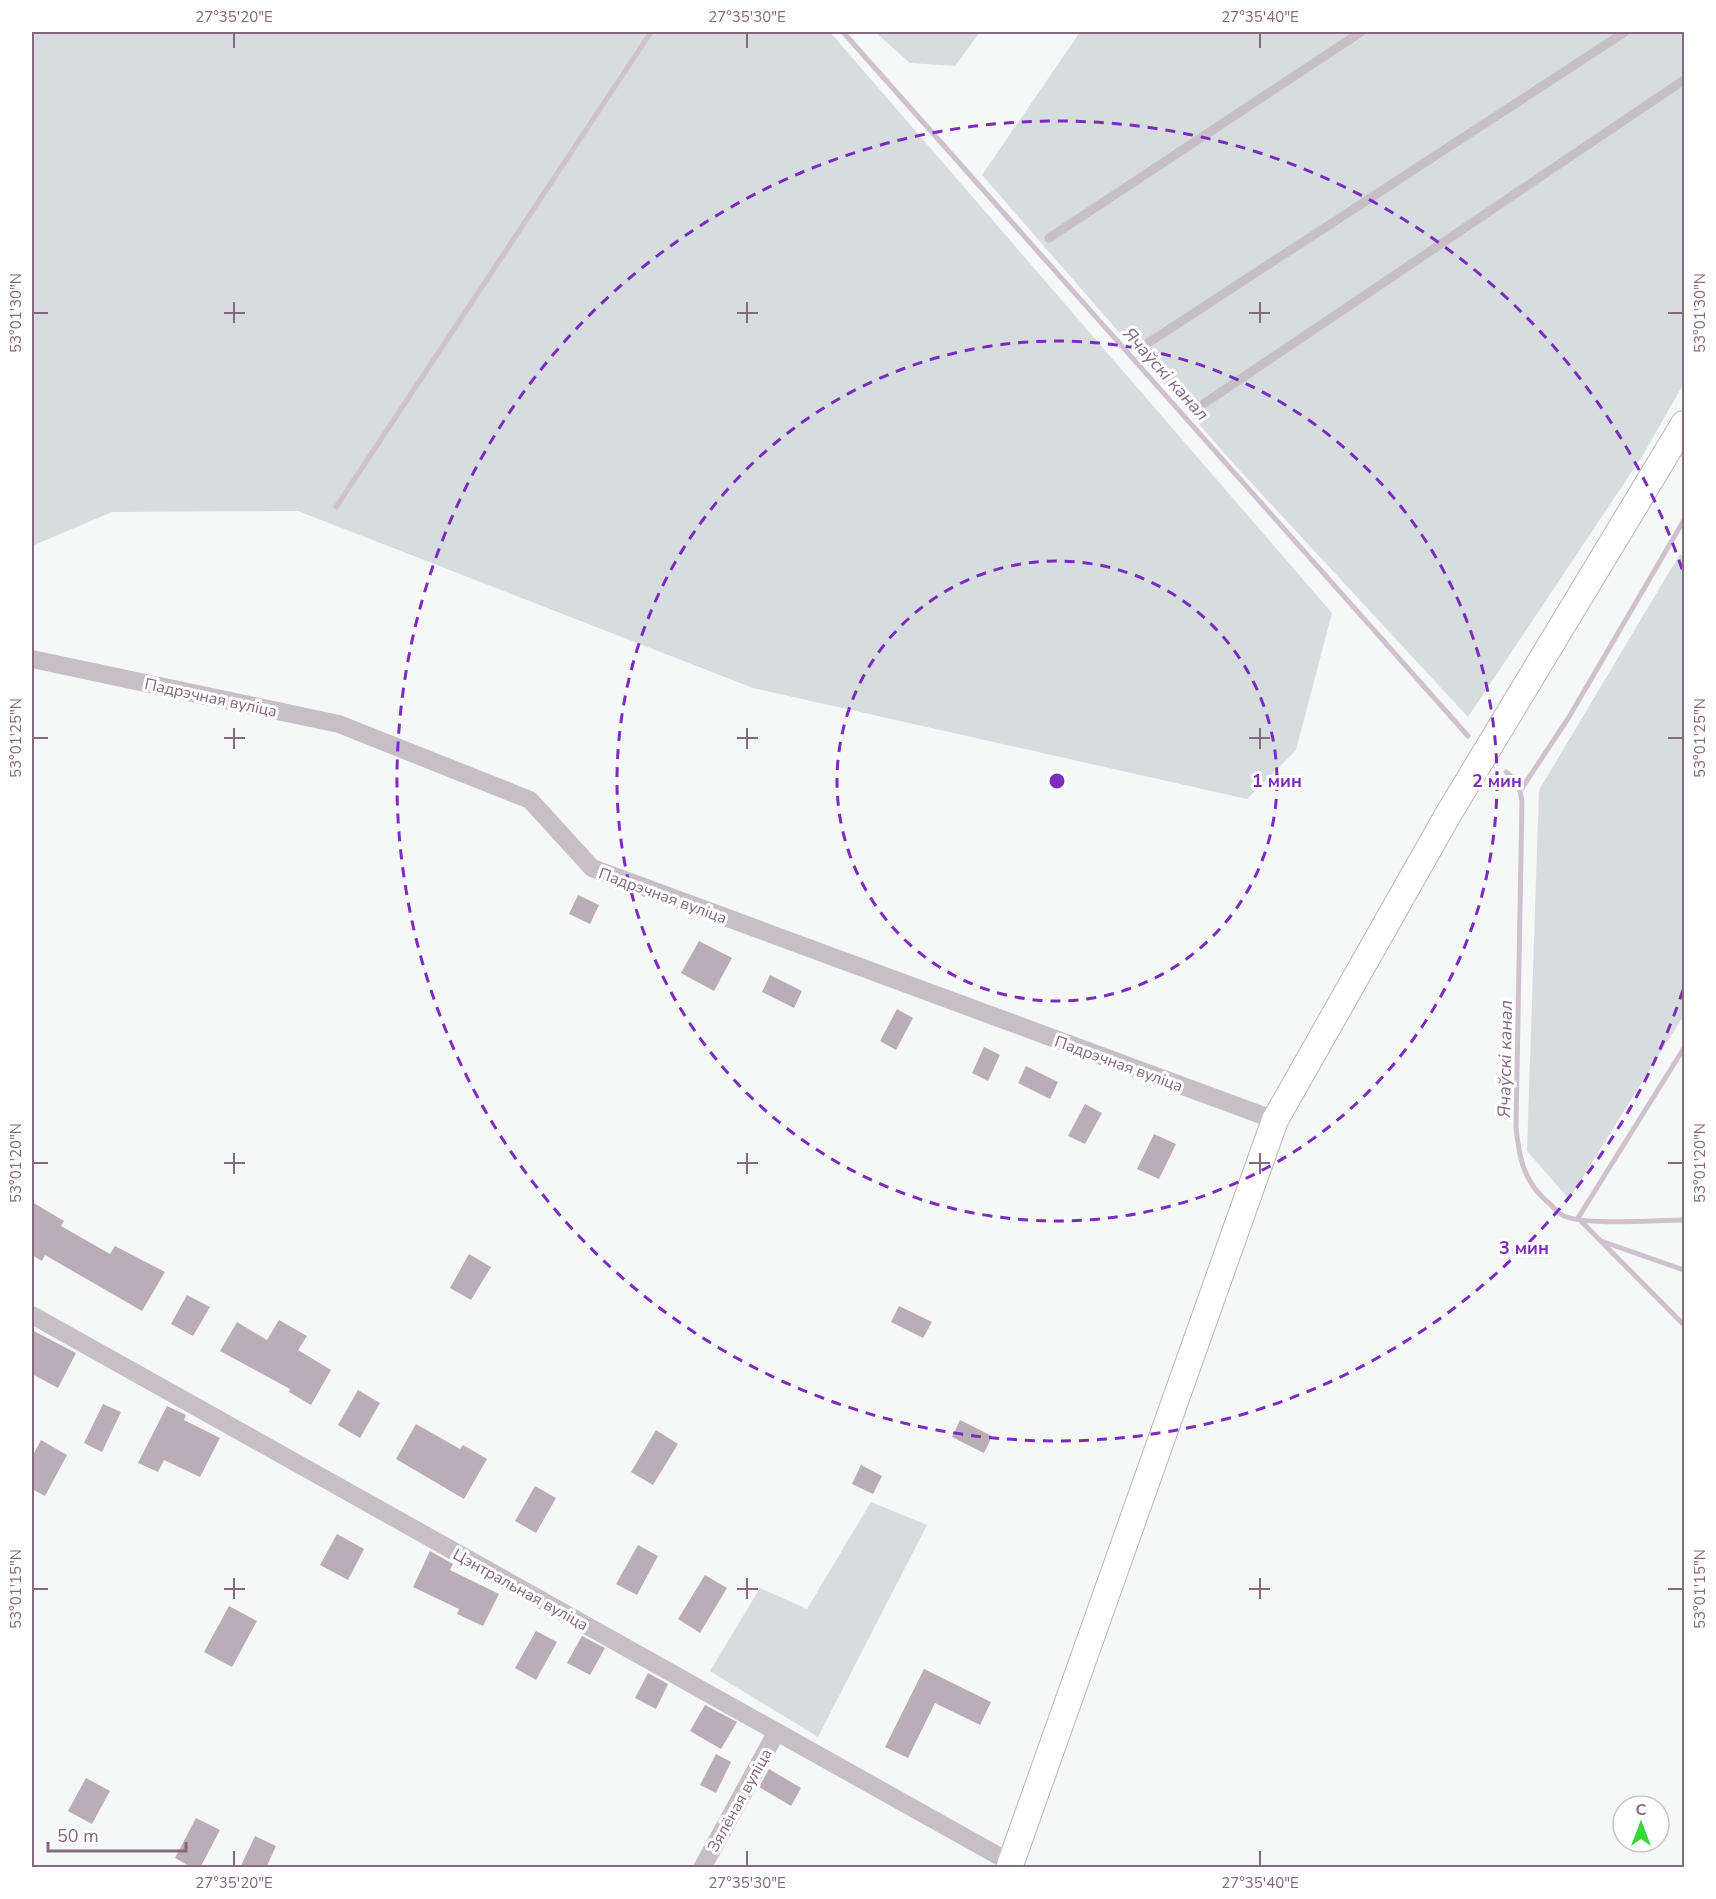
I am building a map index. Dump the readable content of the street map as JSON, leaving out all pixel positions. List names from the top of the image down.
{
  "streets": {
    "street": ["Падрэчная вуліца", "Цэнтральная вуліца", "Зялёная вуліца"]
  },
  "crossings": [
    ["Цэнтральная вуліца", "Зялёная вуліца"]
  ],
  "water": ["Ячаўскі канал"],
  "scale_bar": "50 m",
  "north": "top",
  "coordinates": [
    "27°35'20\"E",
    "27°35'30\"E",
    "27°35'40\"E",
    "53°01'30\"N",
    "53°01'25\"N",
    "53°01'20\"N",
    "53°01'15\"N"
  ],
  "rings": ["1 мин", "2 мин", "3 мин"]
}
